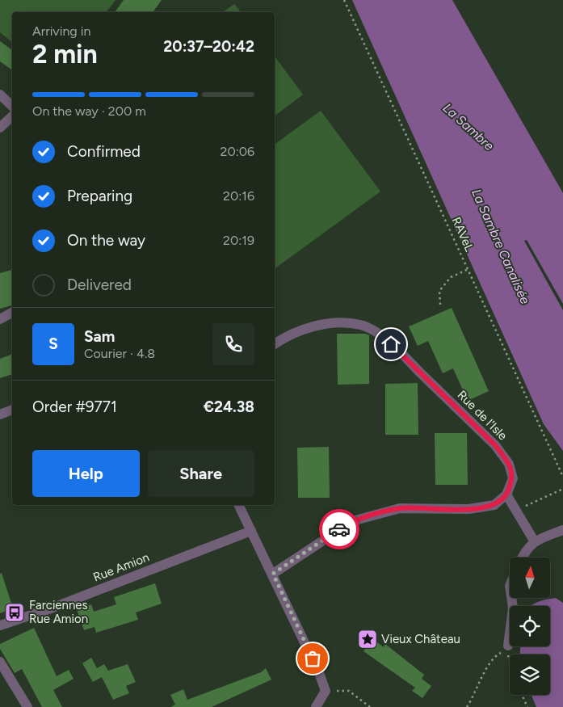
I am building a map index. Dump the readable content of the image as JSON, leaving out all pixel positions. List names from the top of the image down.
{
  "streets": {
    "street": ["Rue de l'Isle", "Rue Amion"],
    "path": ["RAVeL"]
  },
  "water": ["La Sambre", "La Sambre Canalisée"],
  "places": {
    "bus stop": ["Farciennes Rue Amion"],
    "place": ["Vieux Château"]
  },
  "north": "top",
  "page": {
    "heading": ["2 min", "Arriving in", "20:37–20:42"],
    "panel": [
      "Sam",
      "Courier · 4.8",
      "Order #9771",
      "€24.38"
    ],
    "bar": "On the way · 200 m",
    "list": [
      ["Confirmed", "20:06"],
      ["Preparing", "20:16"],
      ["On the way", "20:19"],
      "Delivered"
    ],
    "round": "S",
    "buttons": ["Help", "Share"]
  }
}
